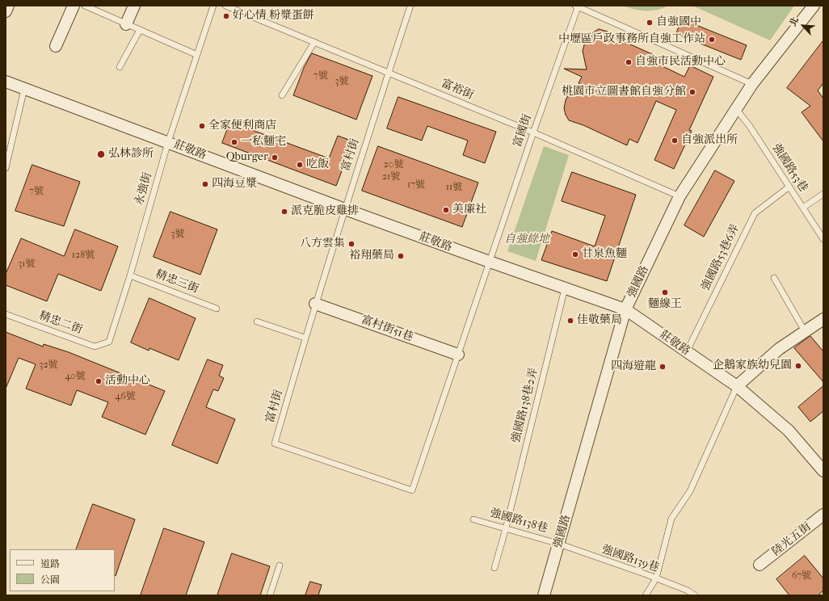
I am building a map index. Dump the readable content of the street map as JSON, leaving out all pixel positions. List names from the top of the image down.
{
  "streets": {
    "street": [
      "莊敬路",
      "強國路",
      "富村街51巷",
      "陸光五街"
    ],
    "lane": [
      "富裕街",
      "富國街",
      "富村街",
      "強國路53巷",
      "永強街",
      "強國路53巷6弄",
      "精忠三街",
      "精忠二街",
      "強國路138巷2弄",
      "強國路138巷",
      "強國路139巷"
    ]
  },
  "crossings": [
    ["富裕街", "富國街"],
    ["富裕街", "富村街"],
    ["富裕街", "強國路"],
    ["富國街", "莊敬路"],
    ["富國街", "富村街"],
    ["莊敬路", "富村街"],
    ["莊敬路", "永強街"],
    ["莊敬路", "強國路53巷6弄"],
    ["莊敬路", "強國路"],
    ["莊敬路", "強國路138巷2弄"],
    ["富村街", "富村街51巷"],
    ["強國路53巷", "強國路53巷6弄"],
    ["強國路53巷", "強國路"],
    ["永強街", "精忠三街"],
    ["永強街", "精忠二街"],
    ["強國路", "強國路138巷"],
    ["強國路", "強國路139巷"],
    ["強國路138巷2弄", "強國路138巷"],
    ["強國路138巷", "強國路139巷"]
  ],
  "parks": ["自強綠地"],
  "places": [
    "好心情 粉漿蛋餅",
    "自強國中",
    "中壢區戶政事務所自強工作站",
    "自強市民活動中心",
    "桃園市立圖書館自強分館",
    "全家便利商店",
    "自強派出所",
    "一私麵宅",
    "弘林診所",
    "Qburger",
    "吃飯",
    "四海豆漿",
    "美廉社",
    "派克脆皮雞排",
    "八方雲集",
    "甘泉魚麵",
    "裕翔藥局",
    "麵線王",
    "佳敬藥局",
    "企鵝家族幼兒園",
    "四海遊龍",
    "活動中心"
  ],
  "house_numbers": [
    "7號",
    "3號",
    "20號",
    "21號",
    "17號",
    "11號",
    "7號",
    "3號",
    "128號",
    "31號",
    "32號",
    "40號",
    "46號",
    "67號"
  ],
  "legend": ["道路", "公園"],
  "north": "top left"
}
